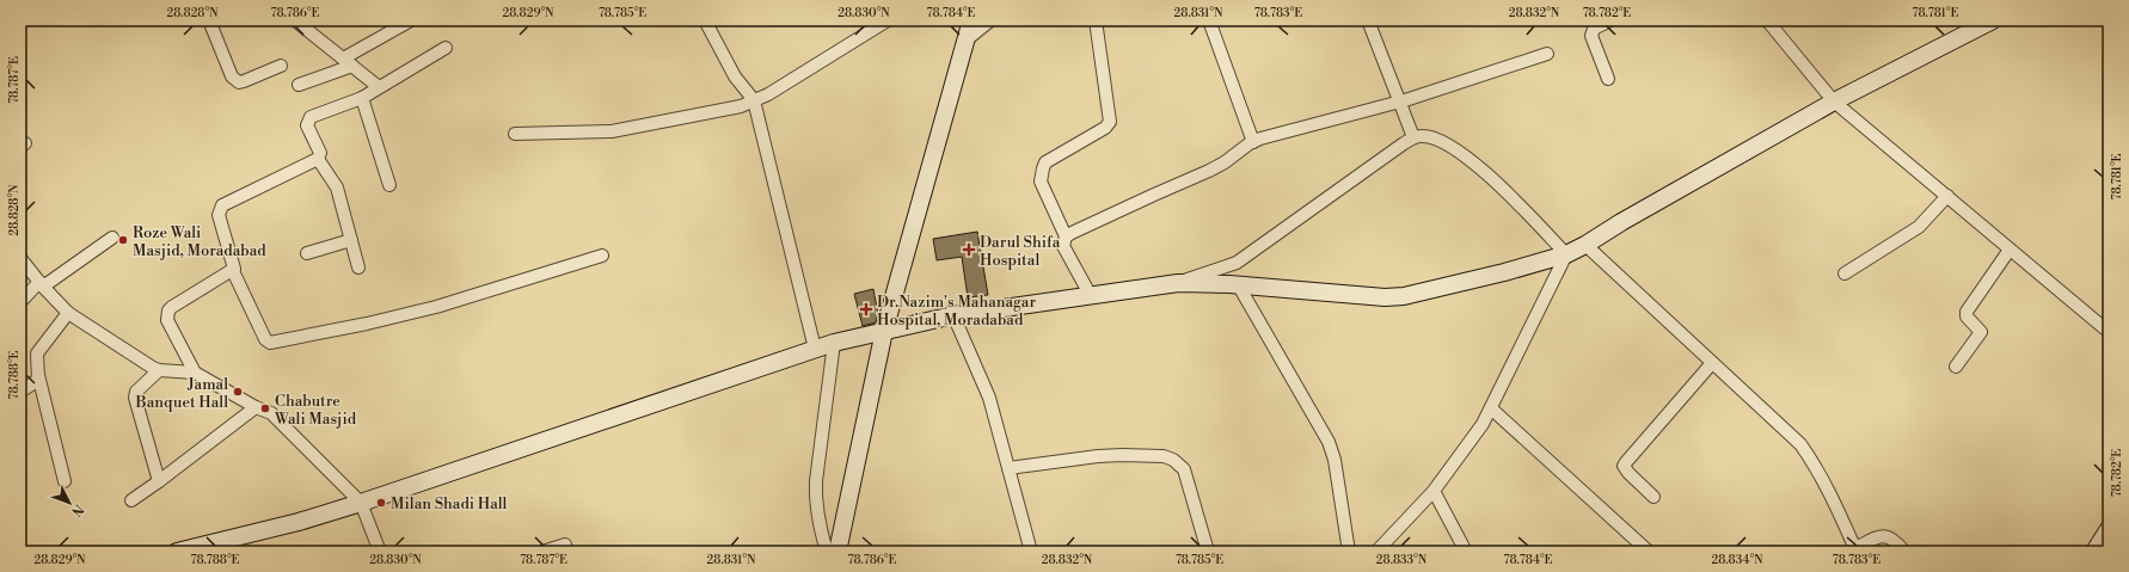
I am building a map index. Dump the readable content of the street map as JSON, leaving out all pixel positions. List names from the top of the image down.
{
  "places": {
    "other": [
      "Roze Wali Masjid, Moradabad",
      "Jamal Banquet Hall",
      "Chabutre Wali Masjid",
      "Milan Shadi Hall"
    ],
    "health": ["Darul Shifa Hospital", "Dr.Nazim's Mahanagar Hospital, Moradabad"]
  },
  "north": "bottom right",
  "coordinates": [
    "28.828°N",
    "78.786°E",
    "28.829°N",
    "78.785°E",
    "28.830°N",
    "78.784°E",
    "28.831°N",
    "78.783°E",
    "28.832°N",
    "78.782°E",
    "78.781°E",
    "78.787°E",
    "78.788°E",
    "28.833°N",
    "28.834°N"
  ]
}
